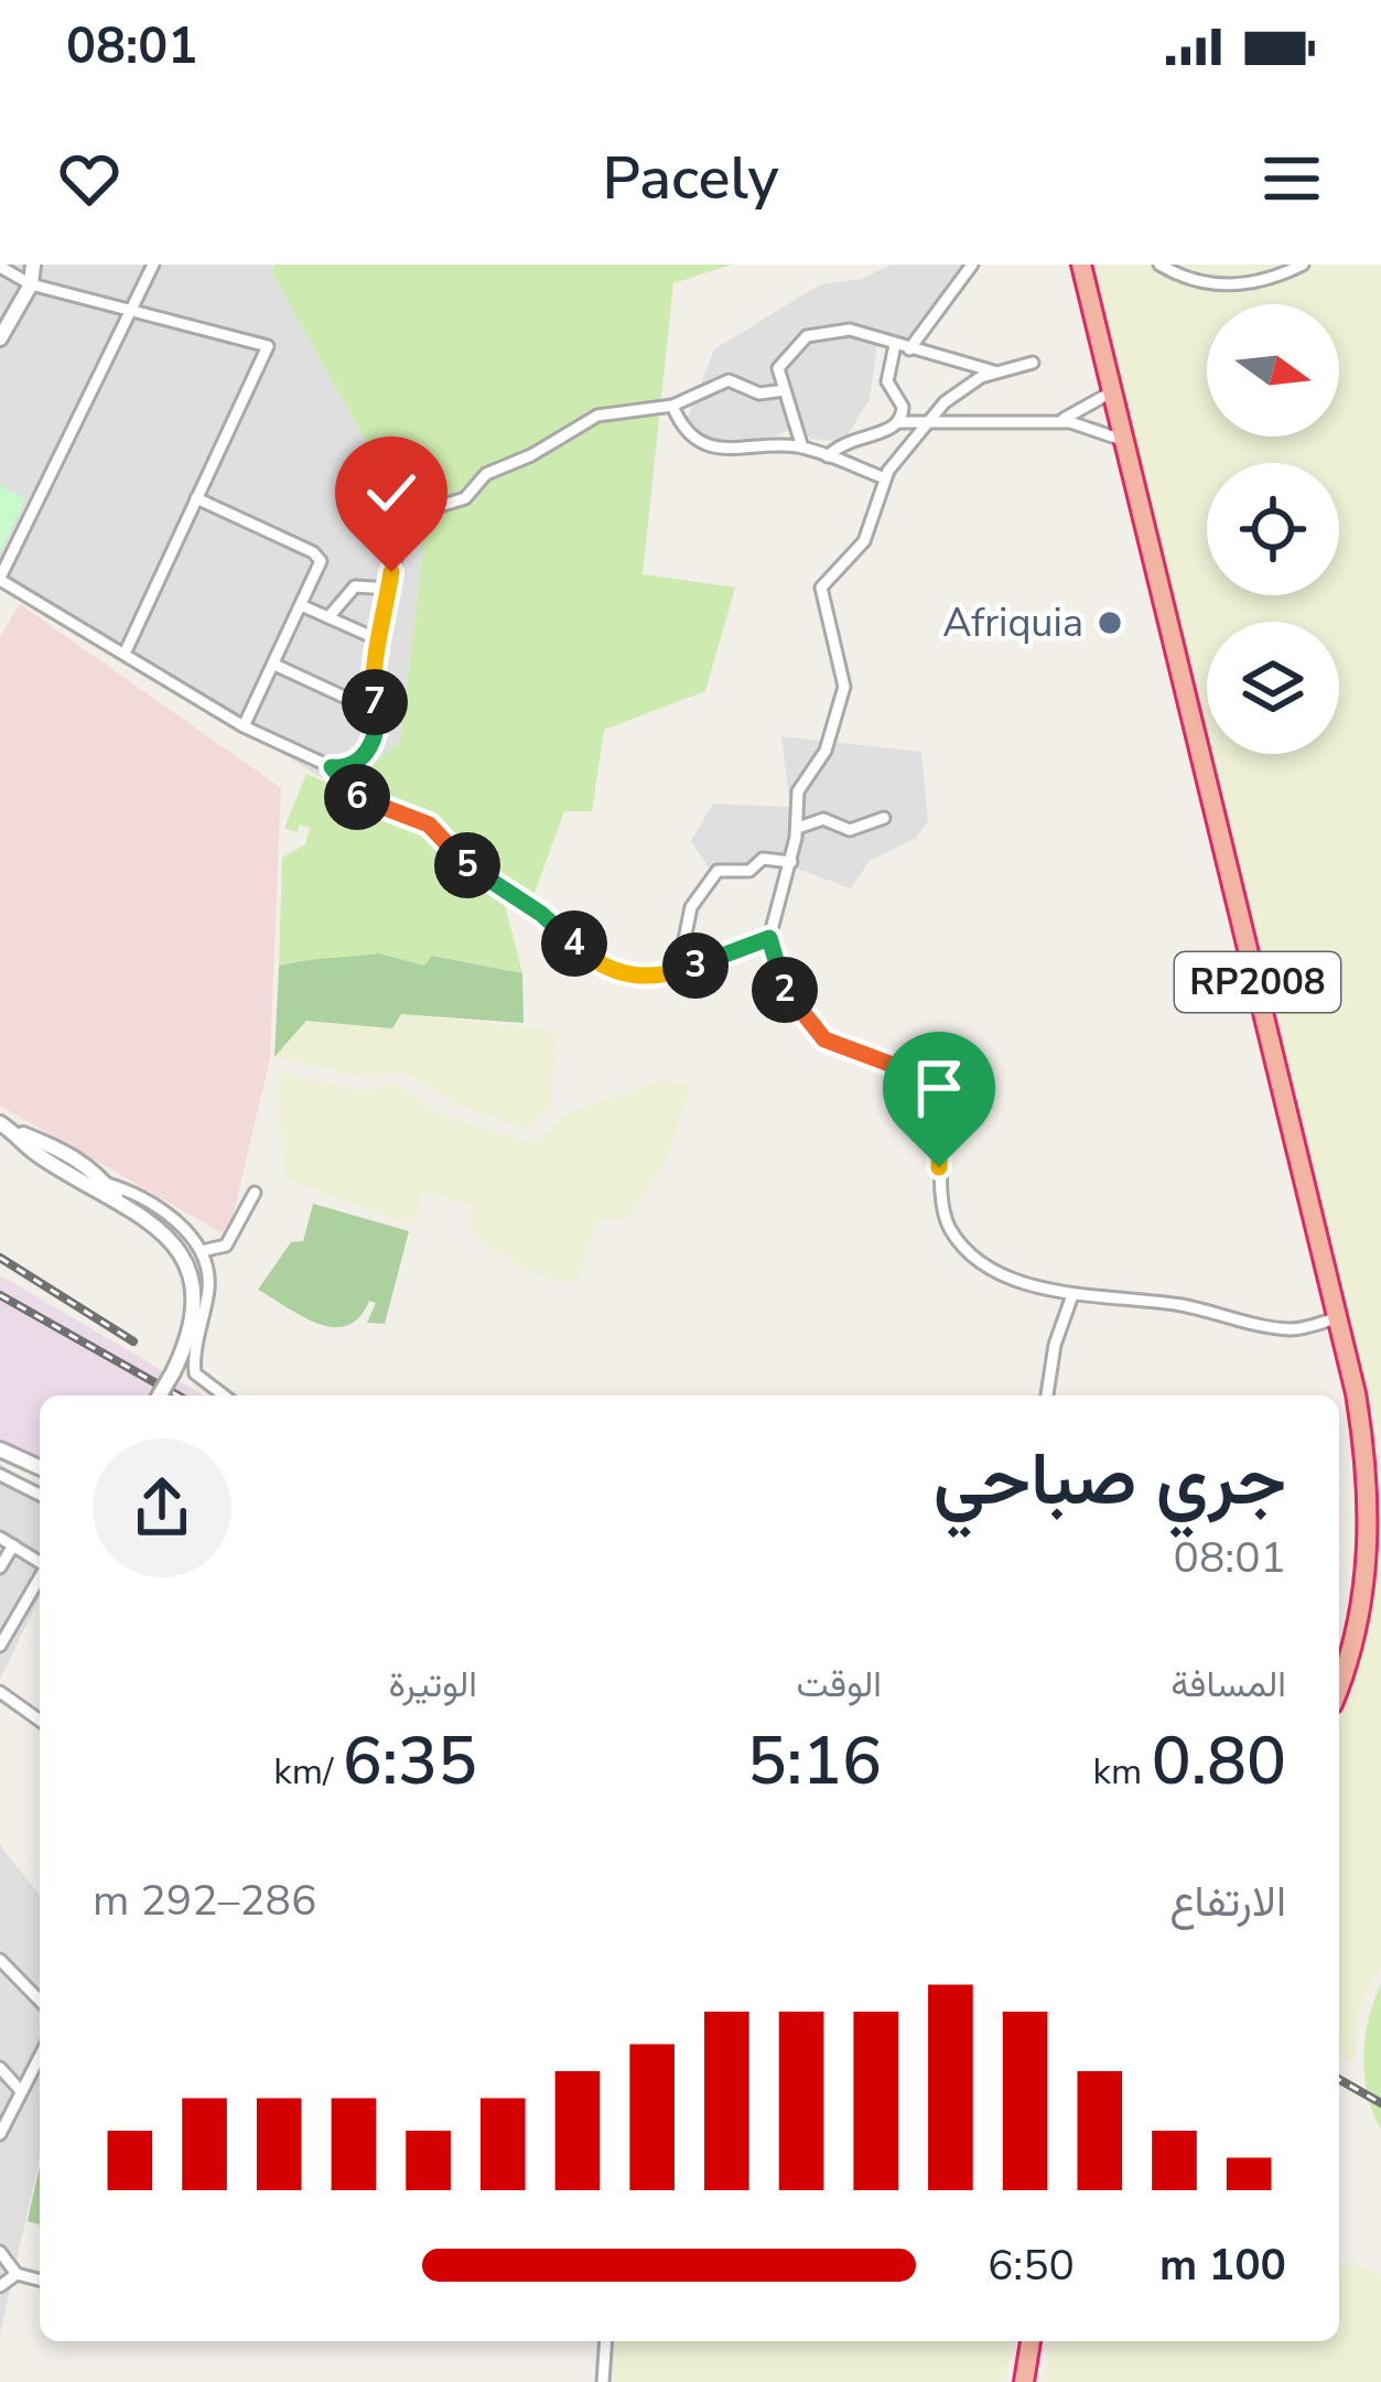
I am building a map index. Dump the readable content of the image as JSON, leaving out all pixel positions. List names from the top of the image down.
{
  "streets": {
    "highway": ["RP2008"]
  },
  "places": ["Afriquia"],
  "north": "right",
  "page": {
    "status": "08:01",
    "header": "Pacely",
    "pins": [
      "7",
      "6",
      "5",
      "4",
      "3",
      "2"
    ],
    "heading": ["جري صباحي", "08:01"],
    "stats": [
      ["المسافة", "0.80 km"],
      ["الوقت", "5:16"],
      ["الوتيرة", "6:35 /km"]
    ],
    "chart": ["الارتفاع", "286–292 m"],
    "list": [
      {
        "name": "100 m",
        "note": "6:50"
      }
    ]
  }
}
